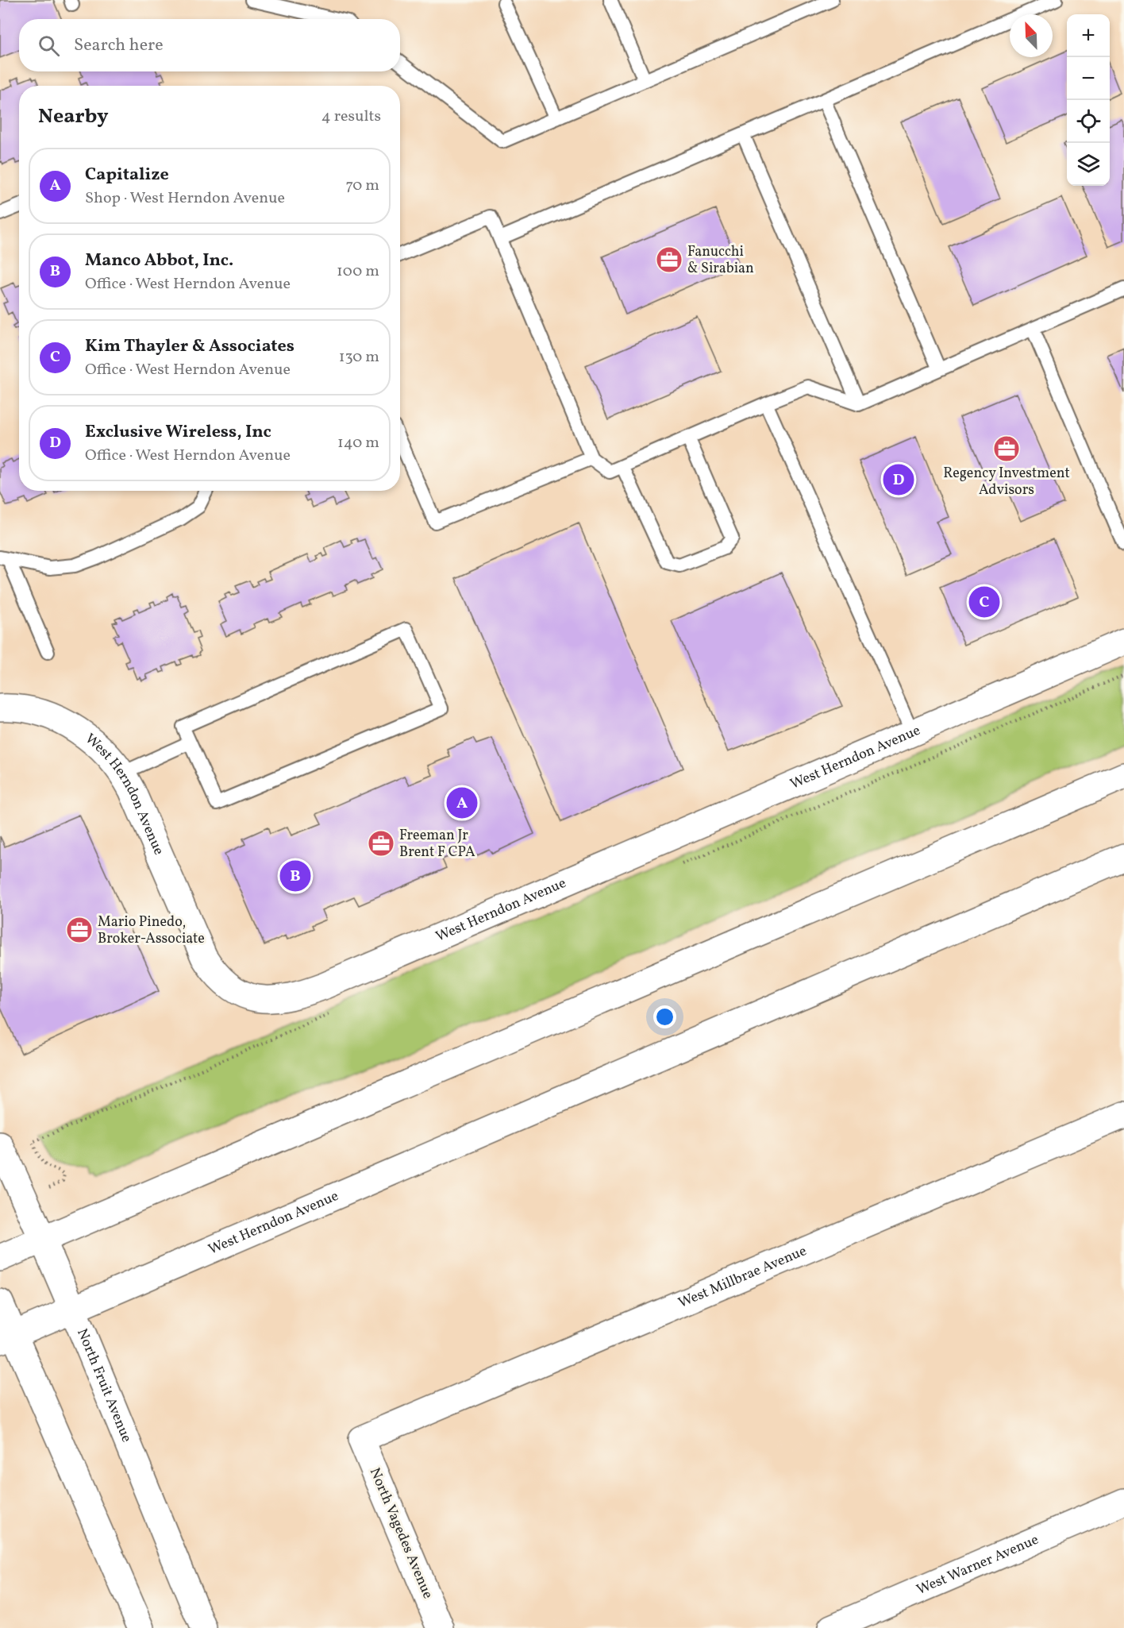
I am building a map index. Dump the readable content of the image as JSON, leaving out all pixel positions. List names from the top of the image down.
{
  "streets": {
    "street": [
      "West Herndon Avenue",
      "West Millbrae Avenue",
      "North Fruit Avenue",
      "North Vagedes Avenue",
      "West Warner Avenue"
    ]
  },
  "crossings": [
    ["West Herndon Avenue", "North Fruit Avenue"],
    ["West Millbrae Avenue", "North Vagedes Avenue"]
  ],
  "places": {
    "office": [
      "Fanucchi & Sirabian",
      "Regency Investment Advisors",
      "Freeman Jr Brent F CPA",
      "Mario Pinedo, Broker-Associate"
    ]
  },
  "north": "top left",
  "page": {
    "map_buttons": ["+", "−"],
    "search": "Search here",
    "heading": ["Nearby", "4 results"],
    "list": [
      {
        "mark": "A",
        "name": "Capitalize",
        "note": "Shop · West Herndon Avenue",
        "value": "70 m"
      },
      {
        "mark": "B",
        "name": "Manco Abbot, Inc.",
        "note": "Office · West Herndon Avenue",
        "value": "100 m"
      },
      {
        "mark": "C",
        "name": "Kim Thayler & Associates",
        "note": "Office · West Herndon Avenue",
        "value": "130 m"
      },
      {
        "mark": "D",
        "name": "Exclusive Wireless, Inc",
        "note": "Office · West Herndon Avenue",
        "value": "140 m"
      }
    ],
    "pins": [
      "D",
      "C",
      "A",
      "B"
    ]
  }
}
